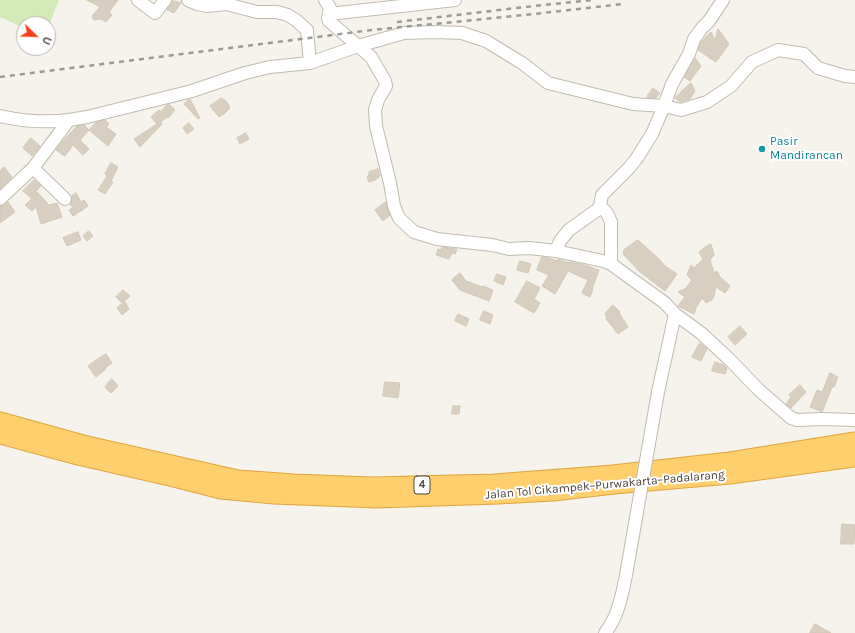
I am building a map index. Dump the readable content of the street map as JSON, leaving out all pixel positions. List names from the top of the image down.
{
  "streets": {
    "highway": ["4", "Jalan Tol Cikampek–Purwakarta–Padalarang"]
  },
  "places": ["Pasir Mandirancan"],
  "north": "bottom right"
}
